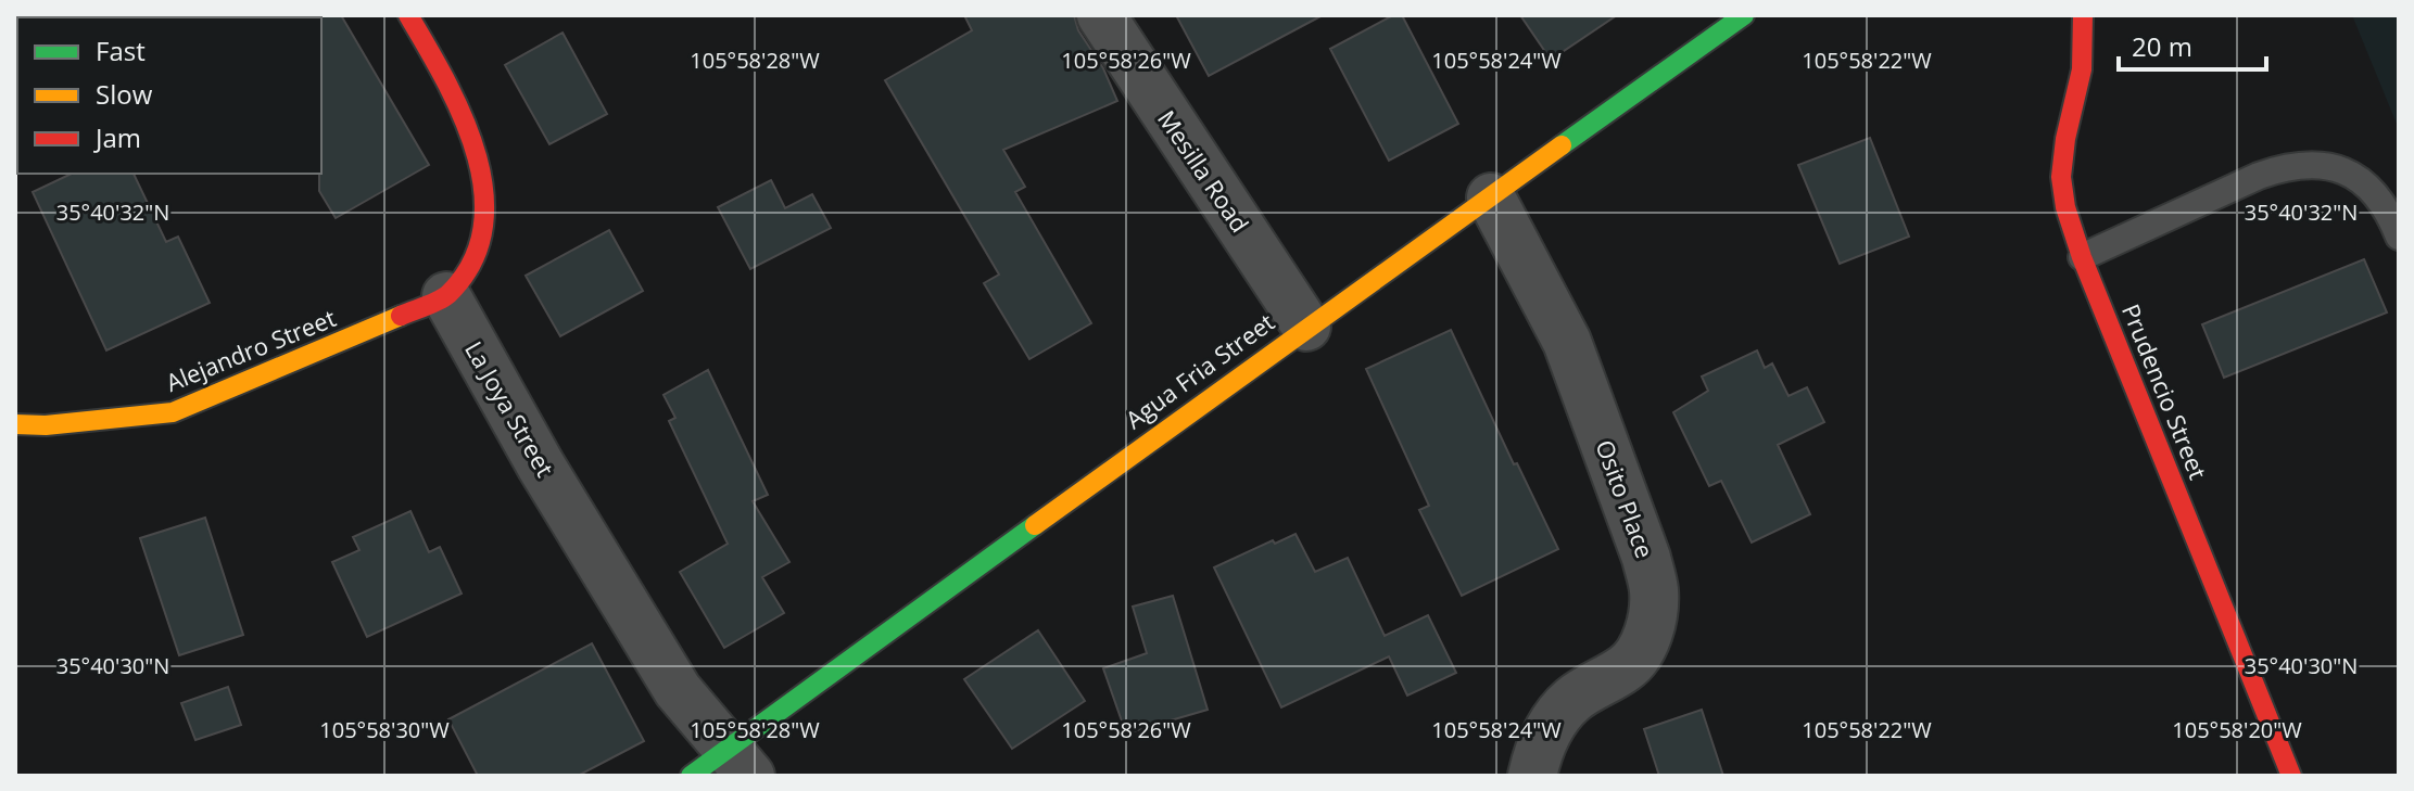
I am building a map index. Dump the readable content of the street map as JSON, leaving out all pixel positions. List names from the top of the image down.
{
  "streets": {
    "street": [
      "Mesilla Road",
      "Alejandro Street",
      "Agua Fria Street",
      "Prudencio Street",
      "La Joya Street",
      "Osito Place"
    ]
  },
  "crossings": [
    ["Mesilla Road", "Agua Fria Street"],
    ["Alejandro Street", "La Joya Street"],
    ["Agua Fria Street", "La Joya Street"],
    ["Agua Fria Street", "Osito Place"]
  ],
  "legend": ["Fast", "Slow", "Jam"],
  "scale_bar": "20 m",
  "coordinates": [
    "105°58'28\"W",
    "105°58'26\"W",
    "105°58'24\"W",
    "105°58'22\"W",
    "35°40'32\"N",
    "35°40'30\"N",
    "105°58'30\"W",
    "105°58'20\"W"
  ]
}
